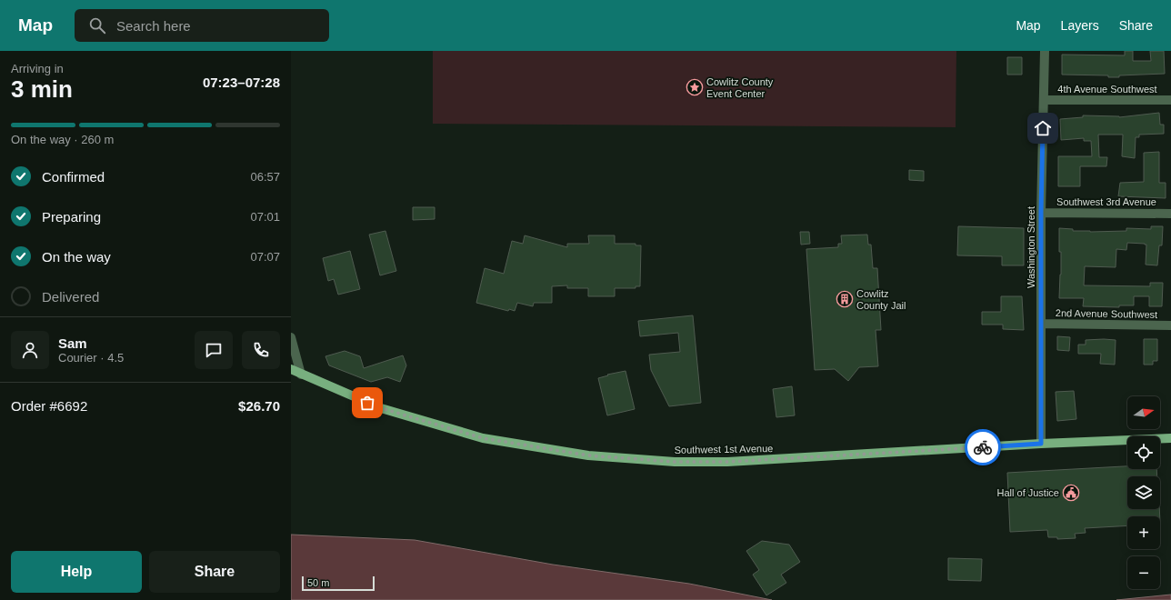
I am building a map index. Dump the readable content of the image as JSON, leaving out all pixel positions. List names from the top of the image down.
{
  "streets": {
    "main road": ["Southwest 1st Avenue"],
    "street": [
      "4th Avenue Southwest",
      "Southwest 3rd Avenue",
      "Washington Street",
      "2nd Avenue Southwest"
    ]
  },
  "crossings": [
    ["4th Avenue Southwest", "Washington Street"],
    ["Southwest 3rd Avenue", "Washington Street"],
    ["Washington Street", "2nd Avenue Southwest"],
    ["Washington Street", "Southwest 1st Avenue"]
  ],
  "places": {
    "place": ["Cowlitz County Event Center"],
    "building": ["Cowlitz County Jail"],
    "public building": ["Hall of Justice"]
  },
  "scale_bar": "50 m",
  "north": "right",
  "page": {
    "header": "Map",
    "search": "Search here",
    "nav": ["Map", "Layers", "Share"],
    "heading": ["3 min", "Arriving in", "07:23–07:28"],
    "panel": [
      "Sam",
      "Courier · 4.5",
      "Order #6692",
      "$26.70"
    ],
    "bar": "On the way · 260 m",
    "list": [
      ["Confirmed", "06:57"],
      ["Preparing", "07:01"],
      ["On the way", "07:07"],
      "Delivered"
    ],
    "map_buttons": ["+", "−"],
    "buttons": ["Help", "Share"],
    "scale": "50 m"
  }
}
